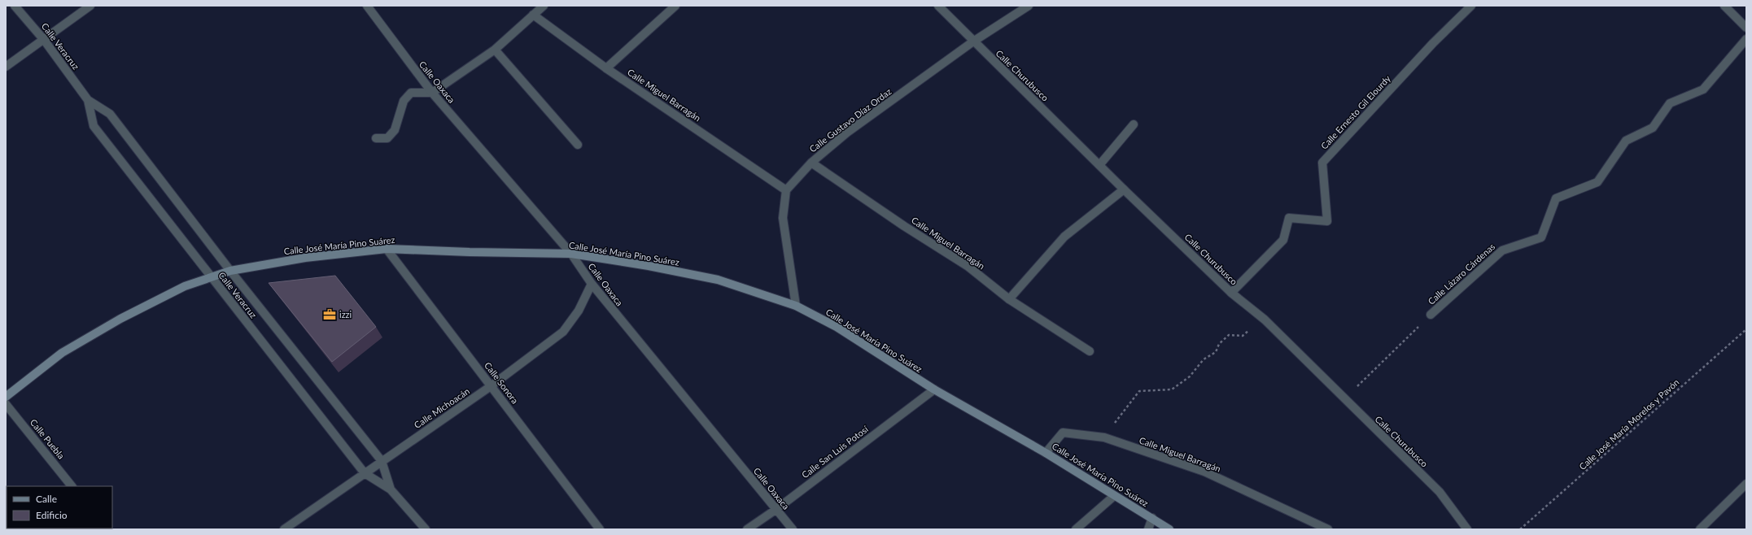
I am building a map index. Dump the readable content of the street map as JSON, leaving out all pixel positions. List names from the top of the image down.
{
  "streets": {
    "main road": ["Calle José María Pino Suárez"],
    "street": [
      "Calle Veracruz",
      "Calle Churubusco",
      "Calle Oaxaca",
      "Calle Miguel Barragán",
      "Calle Ernesto Gil Elourdy",
      "Calle Gustavo Díaz Ordaz",
      "Calle Lázaro Cárdenas",
      "Calle Sonora",
      "Calle Michoacán",
      "Calle Puebla",
      "Calle San Luis Potosí"
    ],
    "path": ["Calle José María Morelos y Pavón"]
  },
  "crossings": [
    ["Calle Veracruz", "Calle José María Pino Suárez"],
    ["Calle Veracruz", "Calle Michoacán"],
    ["Calle Churubusco", "Calle Ernesto Gil Elourdy"],
    ["Calle Churubusco", "Calle Gustavo Díaz Ordaz"],
    ["Calle Churubusco", "Calle Lázaro Cárdenas"],
    ["Calle Oaxaca", "Calle José María Pino Suárez"],
    ["Calle Oaxaca", "Calle Michoacán"],
    ["Calle Oaxaca", "Calle San Luis Potosí"],
    ["Calle Miguel Barragán", "Calle Gustavo Díaz Ordaz"],
    ["Calle Miguel Barragán", "Calle José María Pino Suárez"],
    ["Calle José María Pino Suárez", "Calle Sonora"],
    ["Calle José María Pino Suárez", "Calle San Luis Potosí"],
    ["Calle Sonora", "Calle Michoacán"]
  ],
  "places": {
    "office": ["izzi"]
  },
  "legend": ["Calle", "Edificio"]
}
